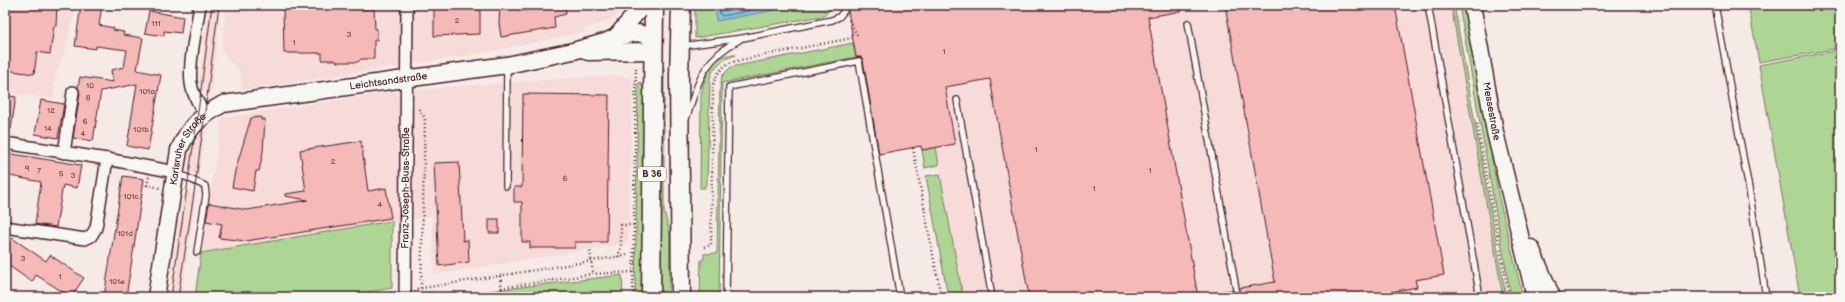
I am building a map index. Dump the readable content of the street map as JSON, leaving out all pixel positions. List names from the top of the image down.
{
  "streets": {
    "main road": ["B 36"],
    "street": [
      "Leichtsandstraße",
      "Messestraße",
      "Karlsruher Straße",
      "Franz-Joseph-Buss-Straße"
    ]
  },
  "crossings": [
    ["Leichtsandstraße", "Karlsruher Straße"],
    ["Leichtsandstraße", "B 36"],
    ["Leichtsandstraße", "Franz-Joseph-Buss-Straße"]
  ],
  "house_numbers": [
    "2",
    "111",
    "3",
    "1",
    "1",
    "10",
    "101a",
    "8",
    "12",
    "6",
    "14",
    "101b",
    "4",
    "1",
    "2",
    "9",
    "7",
    "1",
    "5",
    "3",
    "6",
    "1",
    "101c",
    "4",
    "101d",
    "3",
    "1",
    "101e"
  ]
}
